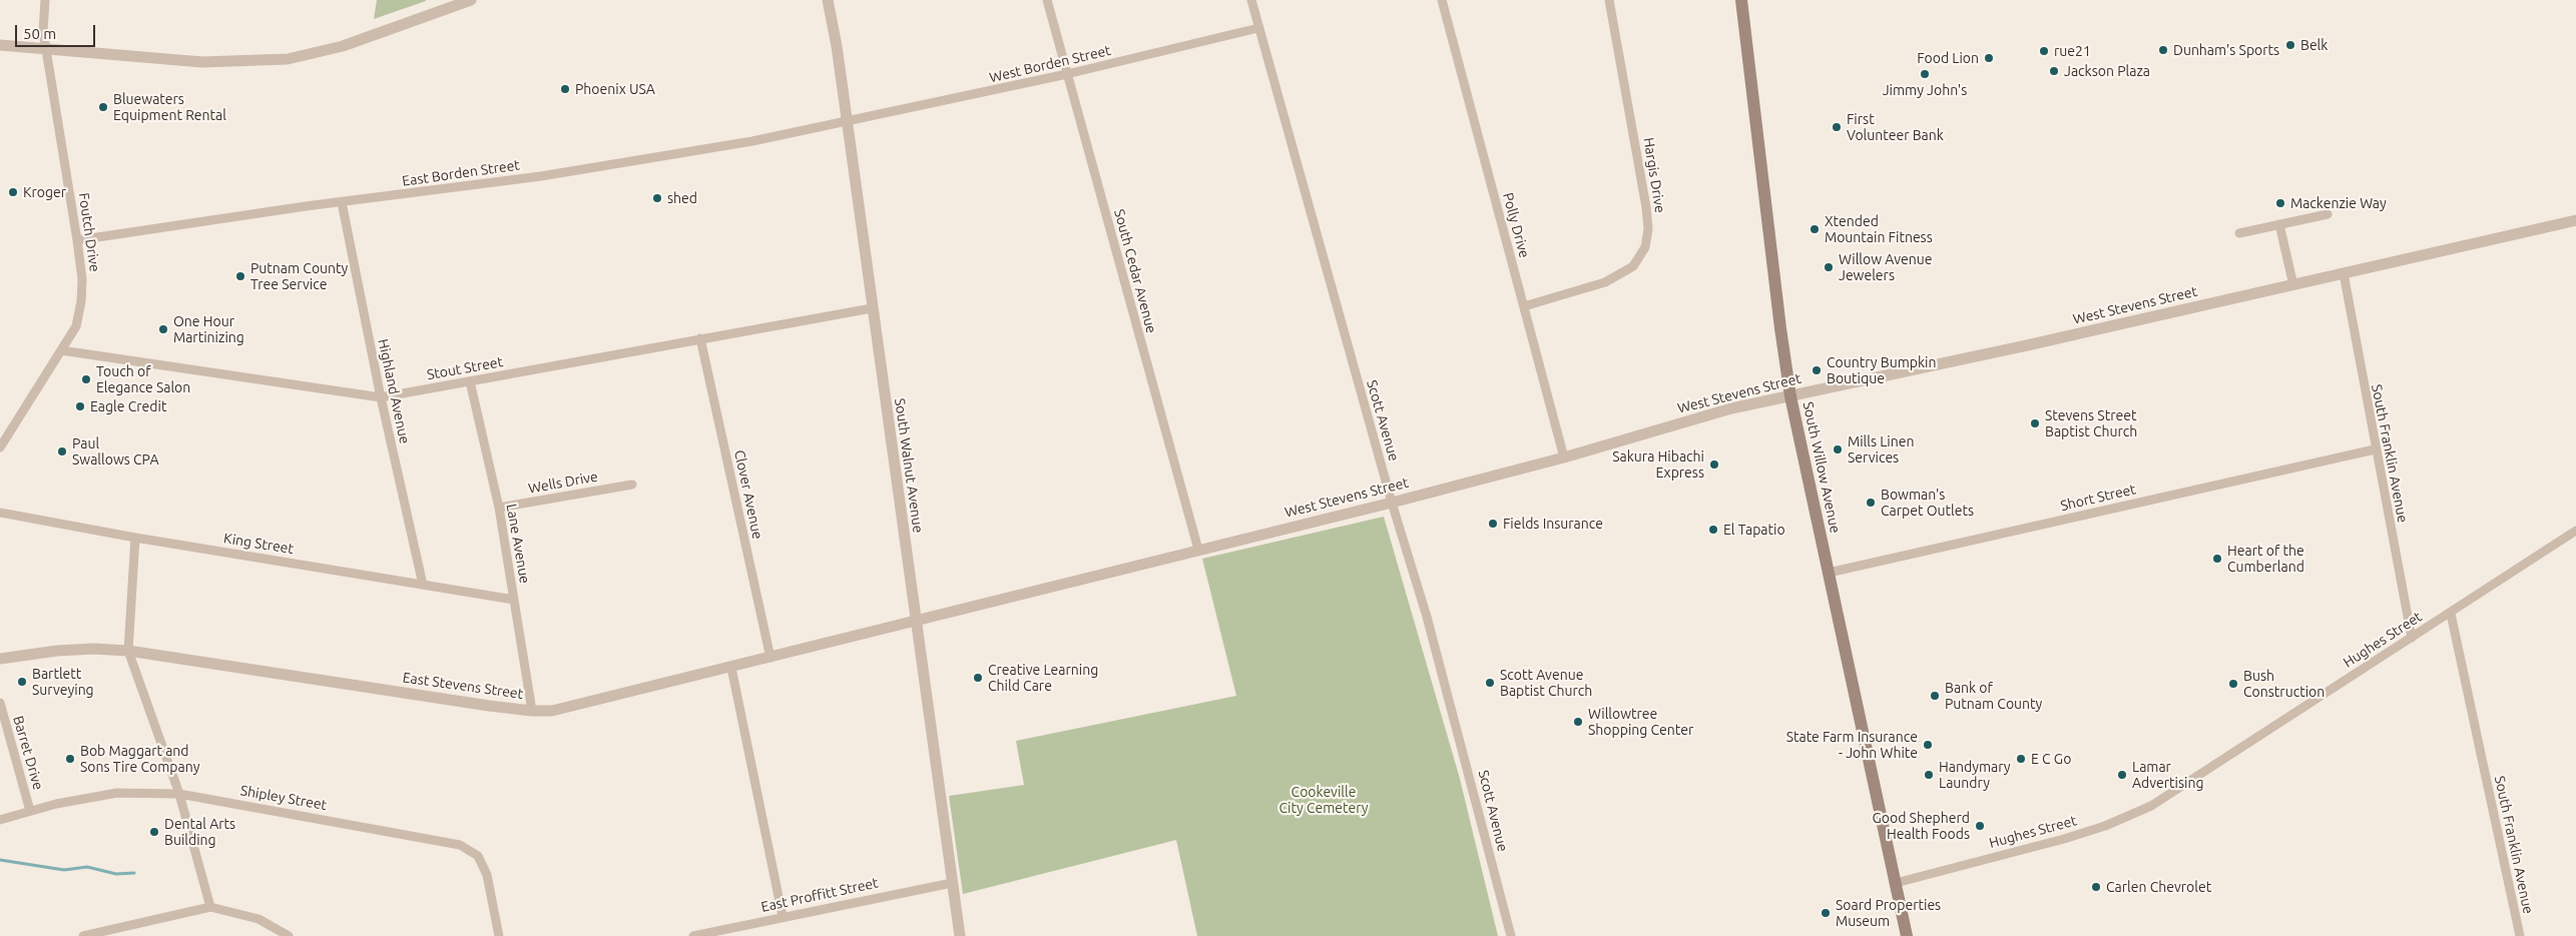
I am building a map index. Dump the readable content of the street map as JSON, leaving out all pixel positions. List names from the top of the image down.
{
  "streets": {
    "main road": ["South Willow Avenue"],
    "street": [
      "West Borden Street",
      "East Borden Street",
      "Hargis Drive",
      "Polly Drive",
      "Foutch Drive",
      "South Cedar Avenue",
      "West Stevens Street",
      "Stout Street",
      "Highland Avenue",
      "Scott Avenue",
      "South Franklin Avenue",
      "South Walnut Avenue",
      "Wells Drive",
      "Clover Avenue",
      "Short Street",
      "King Street",
      "Lane Avenue",
      "Hughes Street",
      "East Stevens Street",
      "Barret Drive",
      "Shipley Street",
      "East Proffitt Street"
    ]
  },
  "crossings": [
    ["West Borden Street", "East Borden Street"],
    ["West Borden Street", "South Cedar Avenue"],
    ["West Borden Street", "Scott Avenue"],
    ["West Borden Street", "South Walnut Avenue"],
    ["East Borden Street", "Foutch Drive"],
    ["East Borden Street", "Highland Avenue"],
    ["East Borden Street", "South Walnut Avenue"],
    ["Hargis Drive", "Polly Drive"],
    ["Polly Drive", "West Stevens Street"],
    ["Foutch Drive", "Stout Street"],
    ["South Cedar Avenue", "West Stevens Street"],
    ["West Stevens Street", "Scott Avenue"],
    ["West Stevens Street", "South Franklin Avenue"],
    ["West Stevens Street", "South Walnut Avenue"],
    ["West Stevens Street", "South Willow Avenue"],
    ["West Stevens Street", "East Stevens Street"],
    ["Stout Street", "Highland Avenue"],
    ["Stout Street", "South Walnut Avenue"],
    ["Stout Street", "Clover Avenue"],
    ["Stout Street", "Lane Avenue"],
    ["Highland Avenue", "King Street"],
    ["South Franklin Avenue", "Short Street"],
    ["South Franklin Avenue", "Hughes Street"],
    ["South Walnut Avenue", "East Stevens Street"],
    ["South Walnut Avenue", "East Proffitt Street"],
    ["South Willow Avenue", "Short Street"],
    ["South Willow Avenue", "Hughes Street"],
    ["Wells Drive", "Lane Avenue"],
    ["Clover Avenue", "East Stevens Street"],
    ["King Street", "Lane Avenue"],
    ["Lane Avenue", "East Stevens Street"],
    ["Barret Drive", "Shipley Street"]
  ],
  "parks": ["Cookeville City Cemetery"],
  "places": [
    "Belk",
    "Dunham's Sports",
    "rue21",
    "Food Lion",
    "Jackson Plaza",
    "Jimmy John's",
    "Phoenix USA",
    "Bluewaters Equipment Rental",
    "First Volunteer Bank",
    "Kroger",
    "shed",
    "Mackenzie Way",
    "Xtended Mountain Fitness",
    "Willow Avenue Jewelers",
    "Putnam County Tree Service",
    "One Hour Martinizing",
    "Country Bumpkin Boutique",
    "Touch of Elegance Salon",
    "Eagle Credit",
    "Stevens Street Baptist Church",
    "Mills Linen Services",
    "Paul Swallows CPA",
    "Sakura Hibachi Express",
    "Bowman's Carpet Outlets",
    "Fields Insurance",
    "El Tapatio",
    "Heart of the Cumberland",
    "Creative Learning Child Care",
    "Bartlett Surveying",
    "Scott Avenue Baptist Church",
    "Bush Construction",
    "Bank of Putnam County",
    "Willowtree Shopping Center",
    "State Farm Insurance - John White",
    "Bob Maggart and Sons Tire Company",
    "E C Go",
    "Handymary Laundry",
    "Lamar Advertising",
    "Good Shepherd Health Foods",
    "Dental Arts Building",
    "Carlen Chevrolet",
    "Soard Properties Museum"
  ],
  "scale_bar": "50 m"
}
